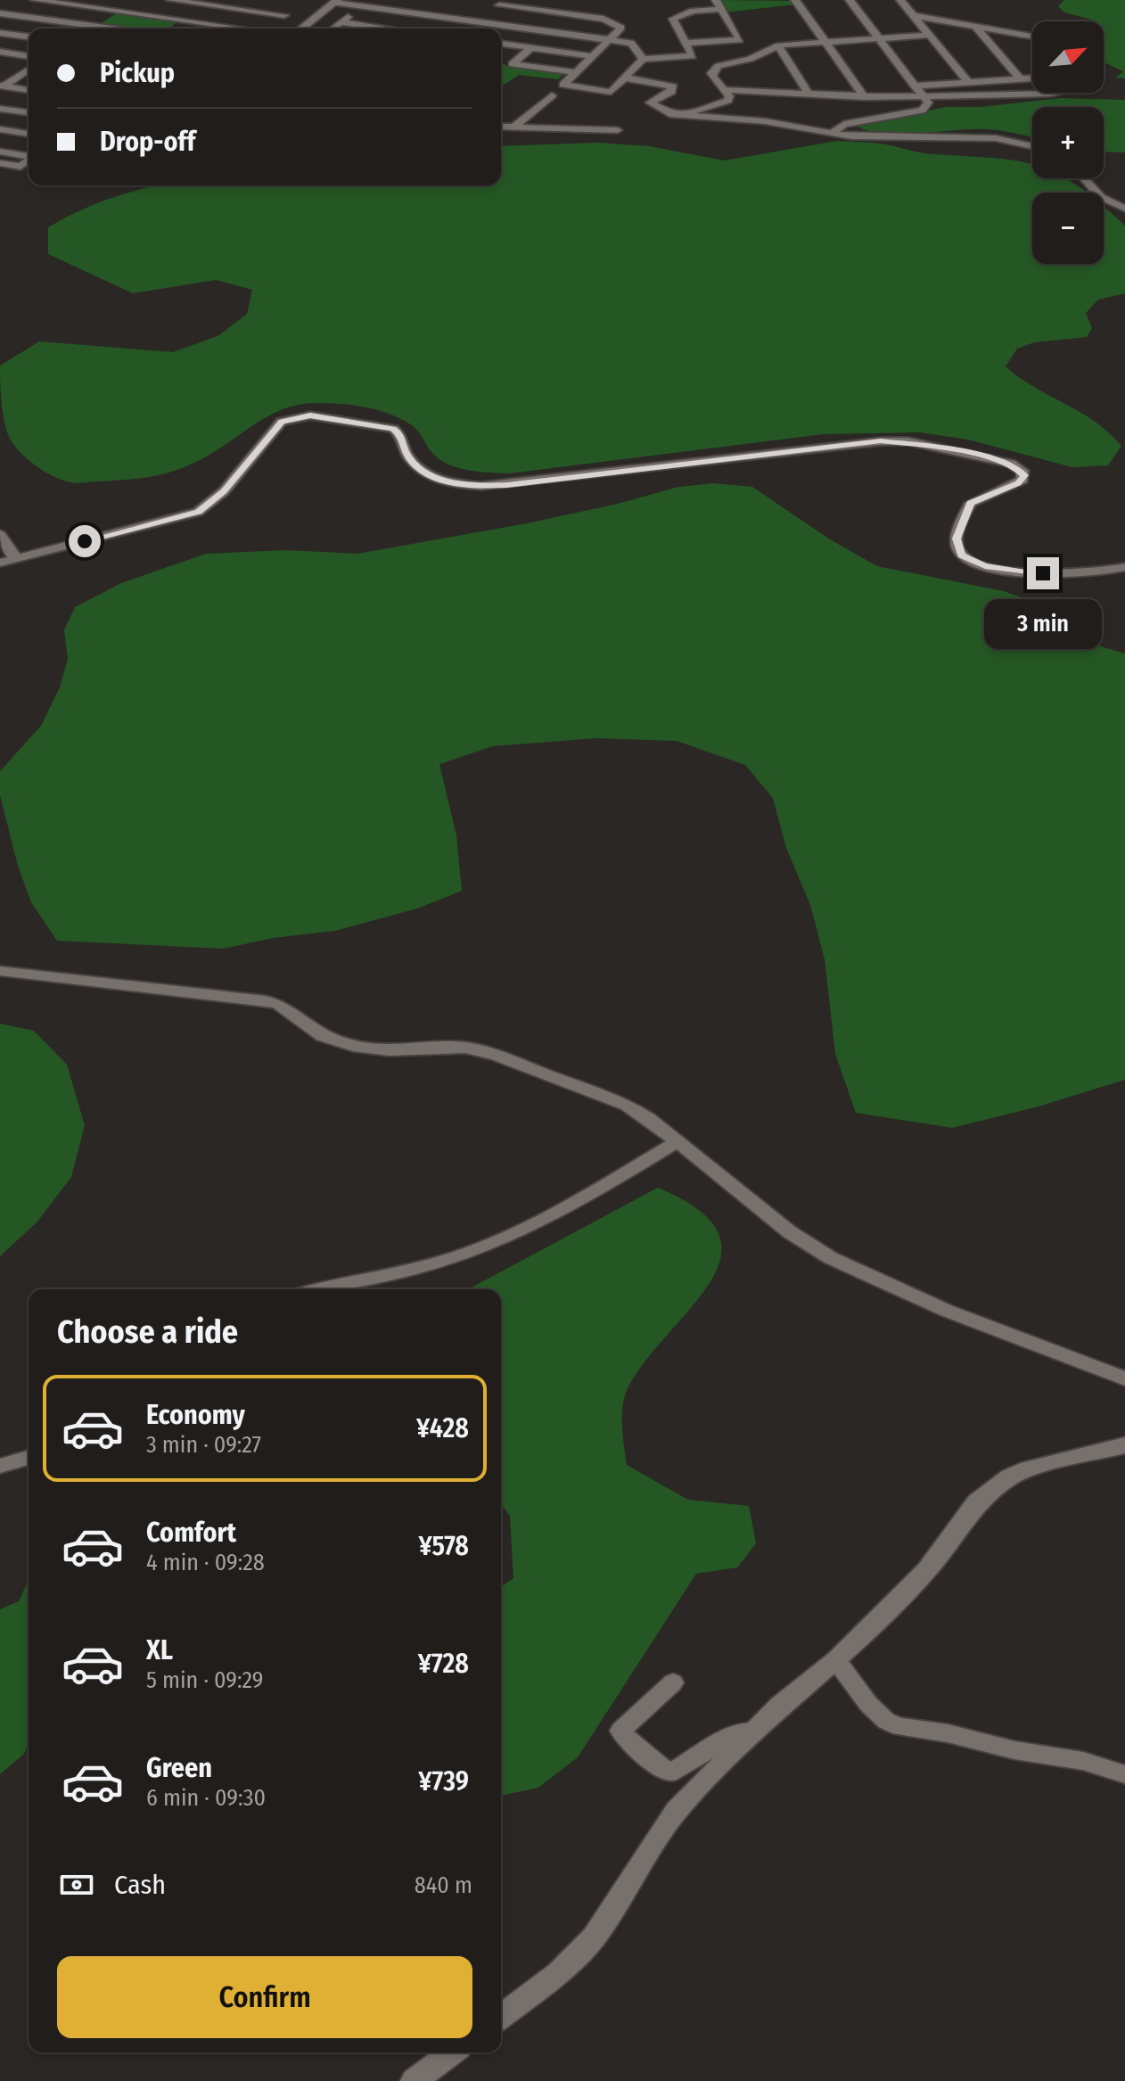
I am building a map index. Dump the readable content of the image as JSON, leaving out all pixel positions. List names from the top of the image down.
{
  "north": "top right",
  "page": {
    "map_buttons": ["+", "−"],
    "banner": ["Pickup", "Drop-off"],
    "bubble": "3 min",
    "heading": "Choose a ride",
    "list": [
      {
        "name": "Economy",
        "note": "3 min · 09:27",
        "value": "¥428"
      },
      {
        "name": "Comfort",
        "note": "4 min · 09:28",
        "value": "¥578"
      },
      {
        "name": "XL",
        "note": "5 min · 09:29",
        "value": "¥728"
      },
      {
        "name": "Green",
        "note": "6 min · 09:30",
        "value": "¥739"
      }
    ],
    "pay": ["Cash", "840 m"],
    "buttons": "Confirm"
  }
}
